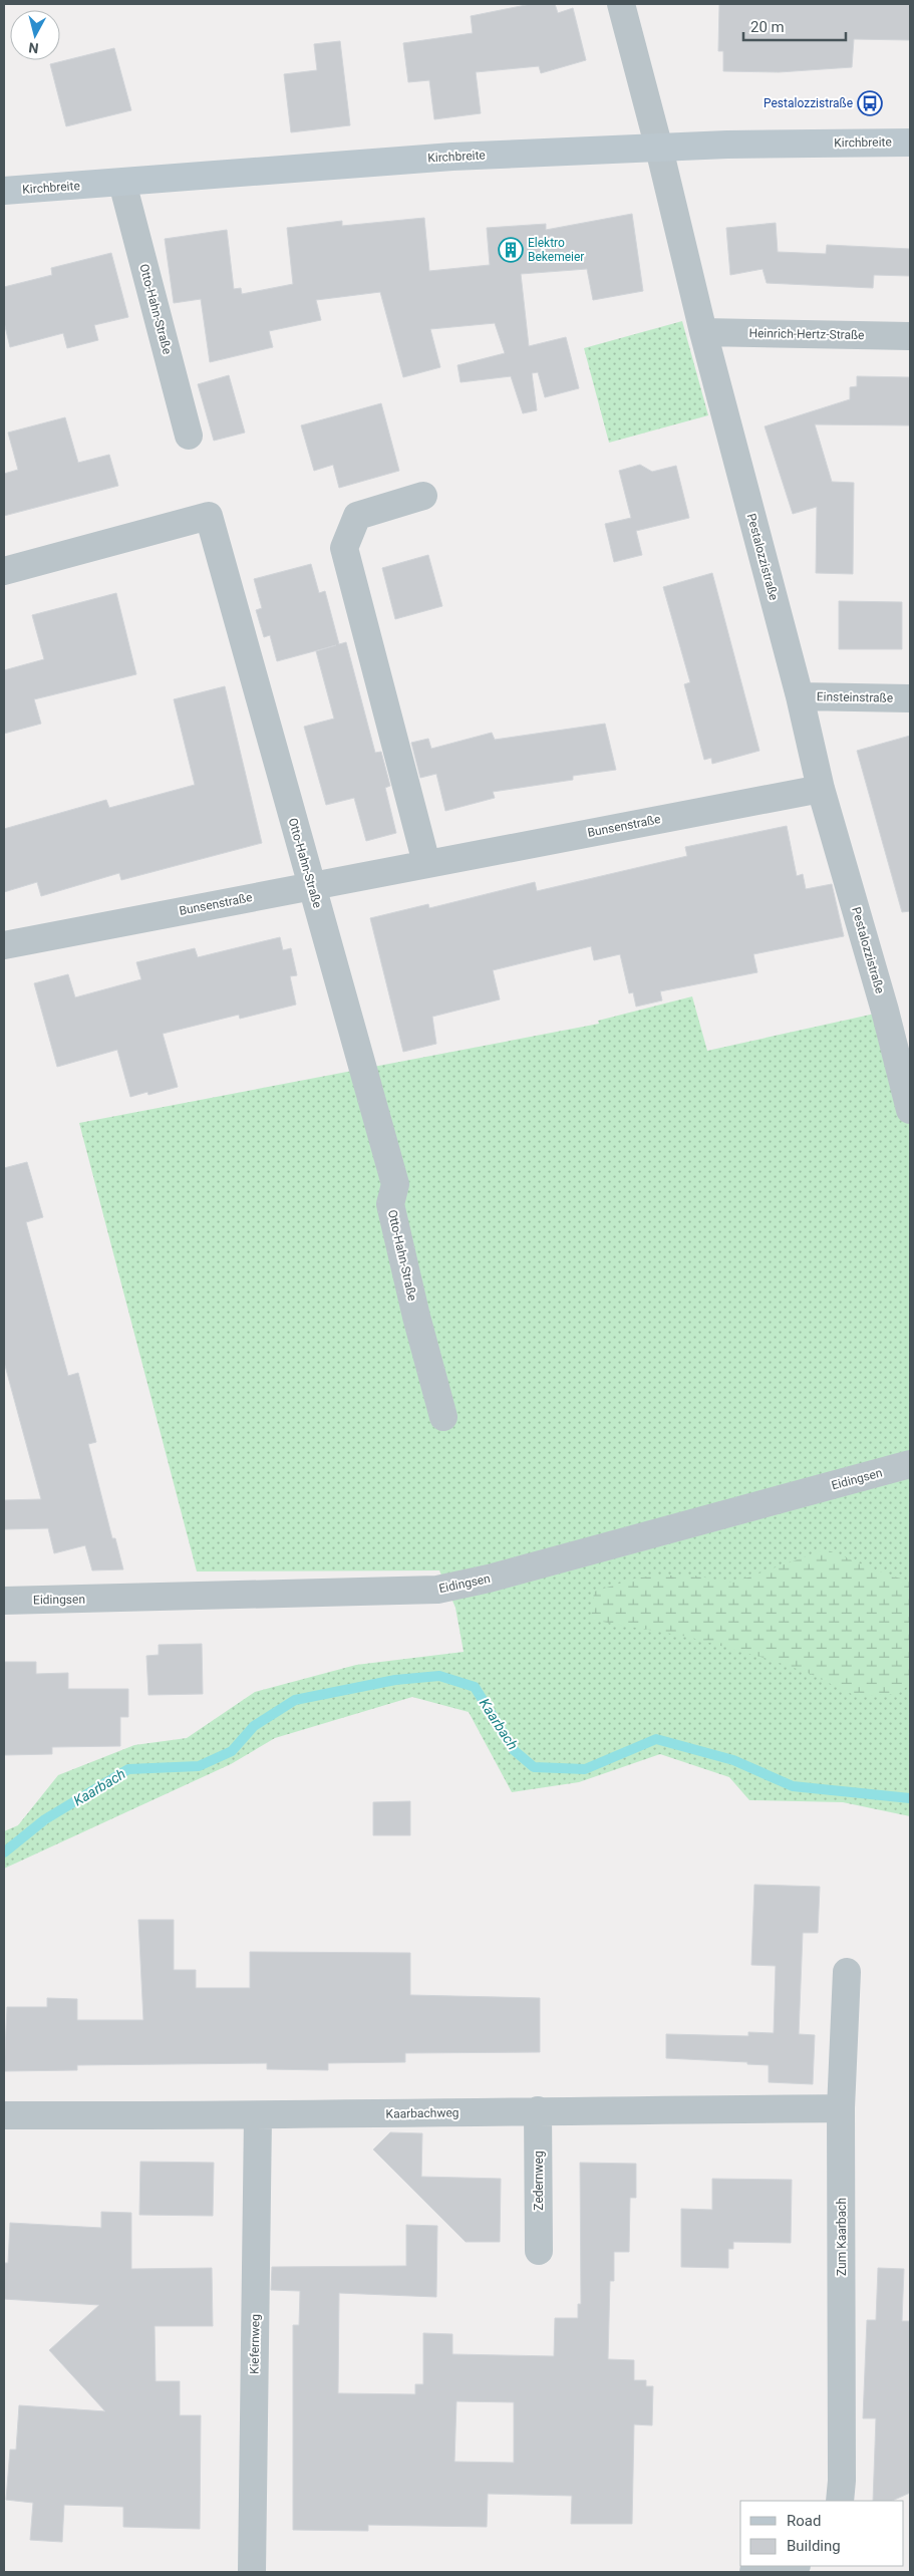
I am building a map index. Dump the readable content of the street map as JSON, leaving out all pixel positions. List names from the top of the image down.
{
  "streets": {
    "street": [
      "Kirchbreite",
      "Otto-Hahn-Straße",
      "Heinrich-Hertz-Straße",
      "Pestalozzistraße",
      "Einsteinstraße",
      "Bunsenstraße",
      "Eidingsen",
      "Kaarbachweg",
      "Zedernweg",
      "Zum Kaarbach",
      "Kiefernweg"
    ]
  },
  "crossings": [
    ["Kirchbreite", "Otto-Hahn-Straße"],
    ["Kirchbreite", "Pestalozzistraße"],
    ["Otto-Hahn-Straße", "Bunsenstraße"],
    ["Heinrich-Hertz-Straße", "Pestalozzistraße"],
    ["Pestalozzistraße", "Einsteinstraße"],
    ["Pestalozzistraße", "Bunsenstraße"],
    ["Kaarbachweg", "Zedernweg"],
    ["Kaarbachweg", "Zum Kaarbach"],
    ["Kaarbachweg", "Kiefernweg"]
  ],
  "water": ["Kaarbach"],
  "places": {
    "bus stop": ["Pestalozzistraße"],
    "building": ["Elektro Bekemeier"]
  },
  "legend": ["Road", "Building"],
  "scale_bar": "20 m",
  "north": "bottom"
}
